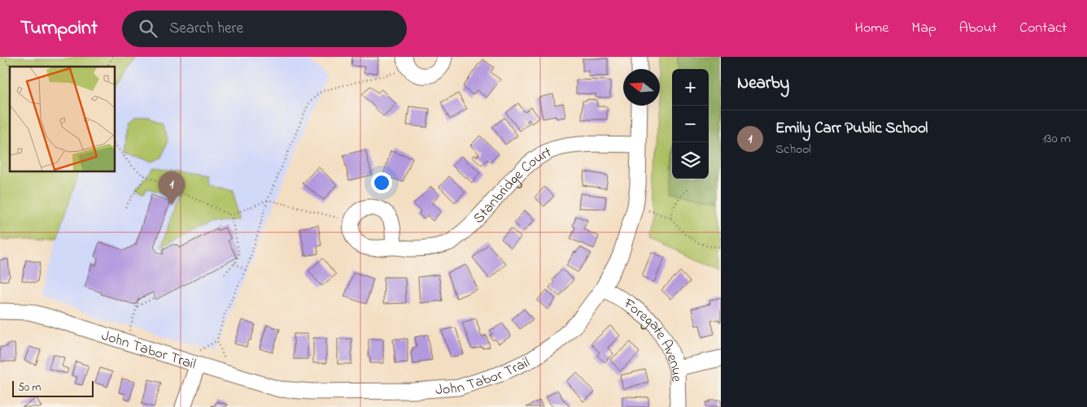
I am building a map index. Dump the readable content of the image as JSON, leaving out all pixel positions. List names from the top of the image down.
{
  "streets": {
    "street": ["Stanbridge Court", "Foregate Avenue", "John Tabor Trail"]
  },
  "crossings": [
    ["Stanbridge Court", "John Tabor Trail"],
    ["Foregate Avenue", "John Tabor Trail"]
  ],
  "scale_bar": "50 m",
  "north": "left",
  "page": {
    "header": "Turnpoint",
    "search": "Search here",
    "nav": [
      "Home",
      "Map",
      "About",
      "Contact"
    ],
    "heading": "Nearby",
    "map_buttons": ["+", "−"],
    "list": [
      {
        "mark": "1",
        "name": "Emily Carr Public School",
        "note": "School",
        "value": "130 m"
      }
    ],
    "pins": "1",
    "scale": "50 m"
  }
}
